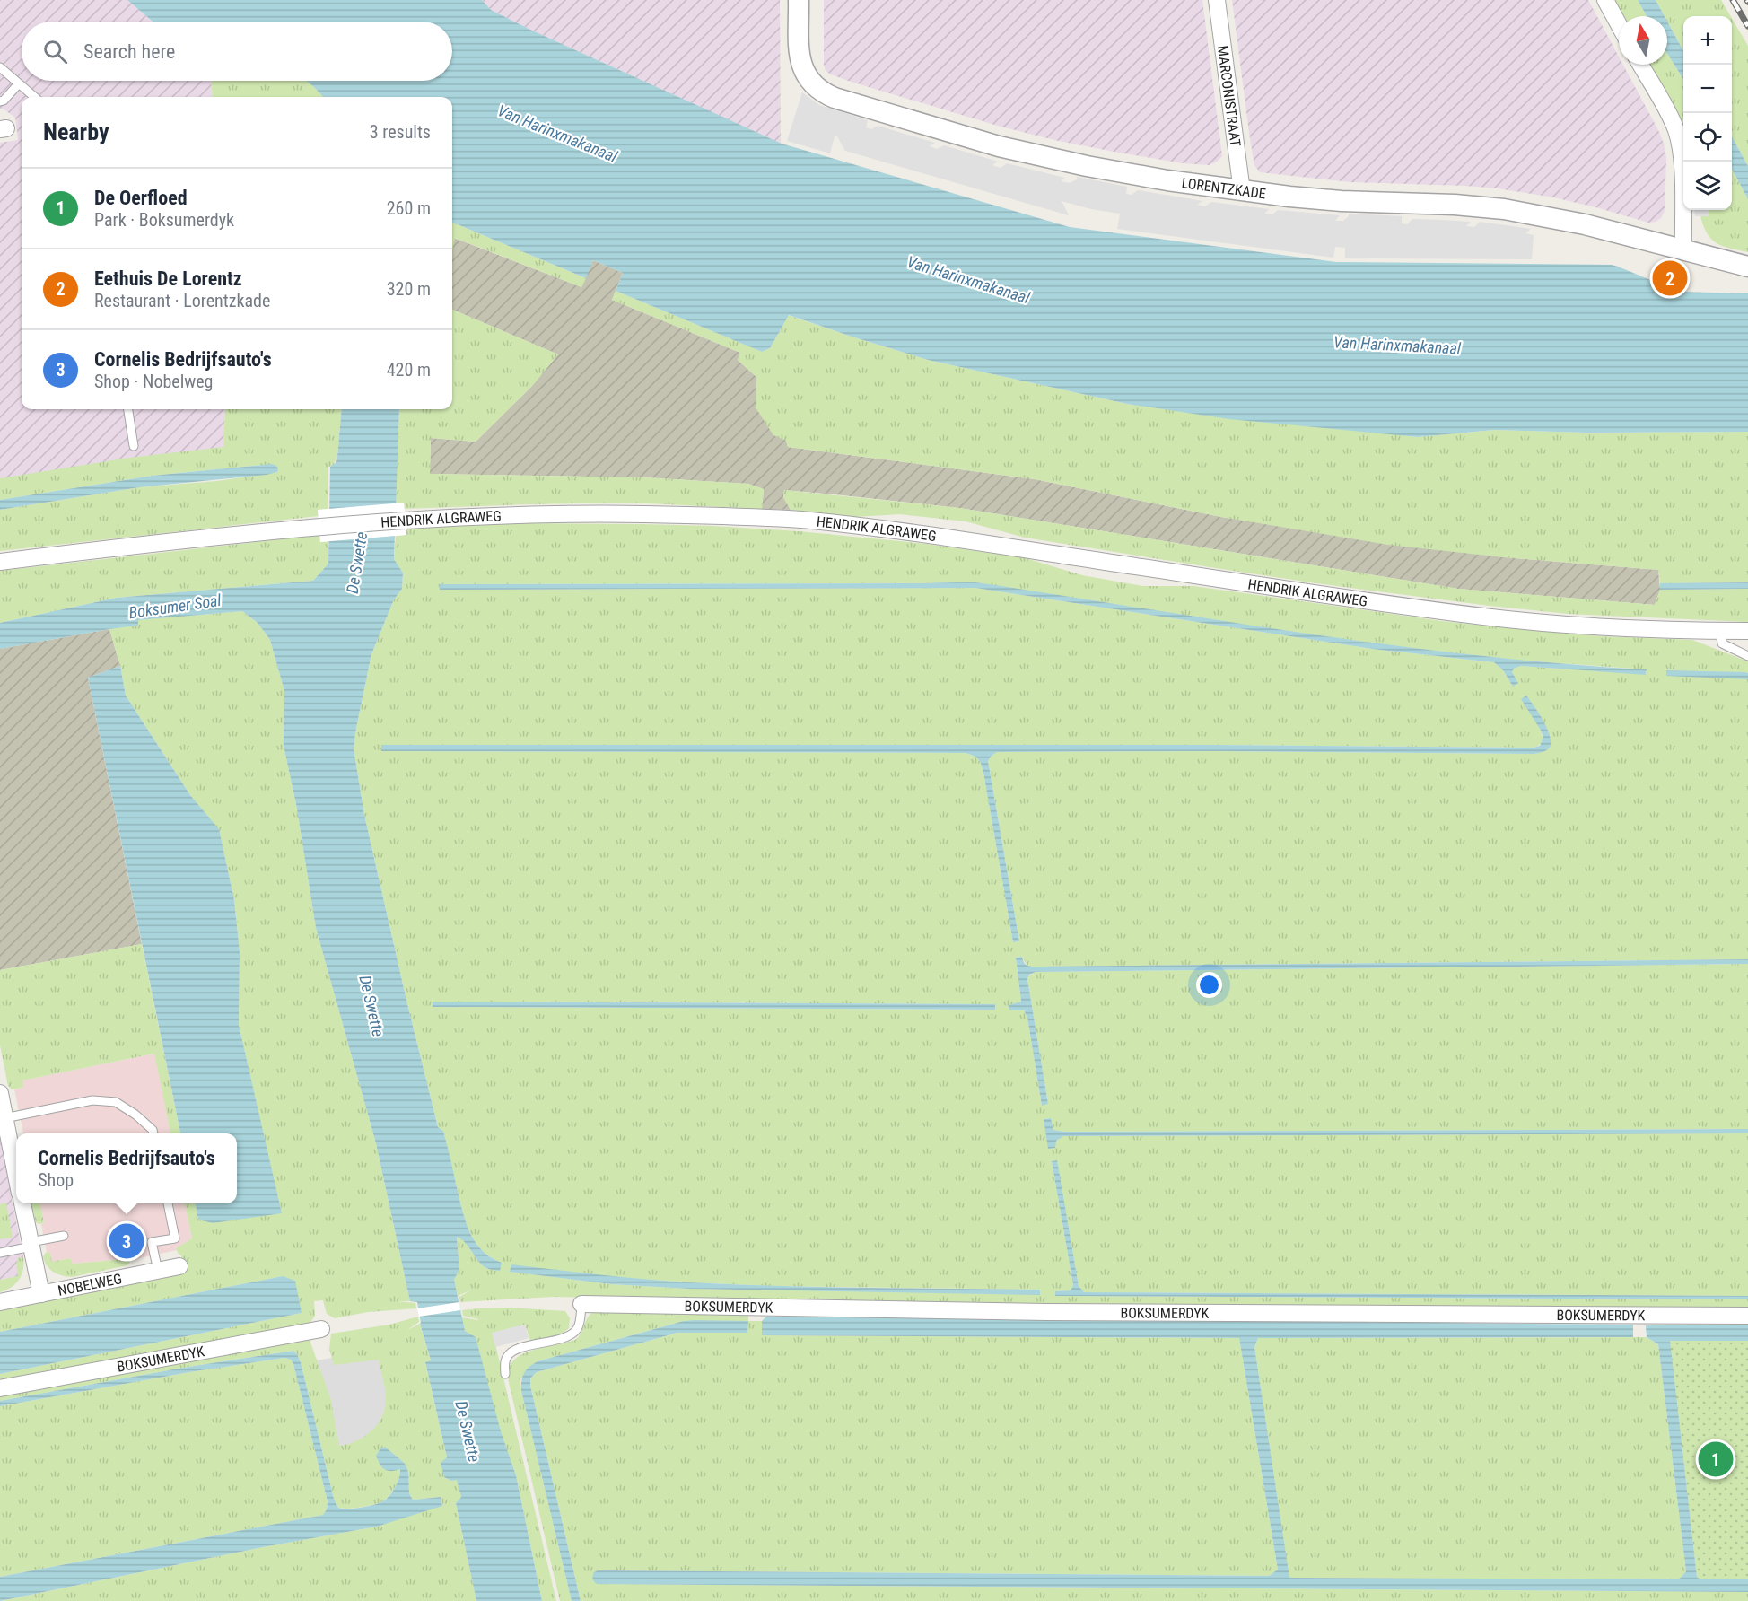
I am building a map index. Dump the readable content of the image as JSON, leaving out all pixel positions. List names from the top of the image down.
{
  "streets": {
    "street": [
      "MARCONISTRAAT",
      "LORENTZKADE",
      "HENDRIK ALGRAWEG",
      "NOBELWEG",
      "BOKSUMERDYK"
    ]
  },
  "crossings": [
    ["MARCONISTRAAT", "LORENTZKADE"]
  ],
  "water": ["Van Harinxmakanaal", "De Swette", "Boksumer Soal"],
  "north": "top",
  "page": {
    "map_buttons": ["+", "−"],
    "search": "Search here",
    "heading": ["Nearby", "3 results"],
    "list": [
      {
        "mark": "1",
        "name": "De Oerfloed",
        "note": "Park · Boksumerdyk",
        "value": "260 m"
      },
      {
        "mark": "2",
        "name": "Eethuis De Lorentz",
        "note": "Restaurant · Lorentzkade",
        "value": "320 m"
      },
      {
        "mark": "3",
        "name": "Cornelis Bedrijfsauto's",
        "note": "Shop · Nobelweg",
        "value": "420 m"
      }
    ],
    "pins": ["2", "3", "1"],
    "popup": ["Cornelis Bedrijfsauto's", "Shop"]
  }
}
